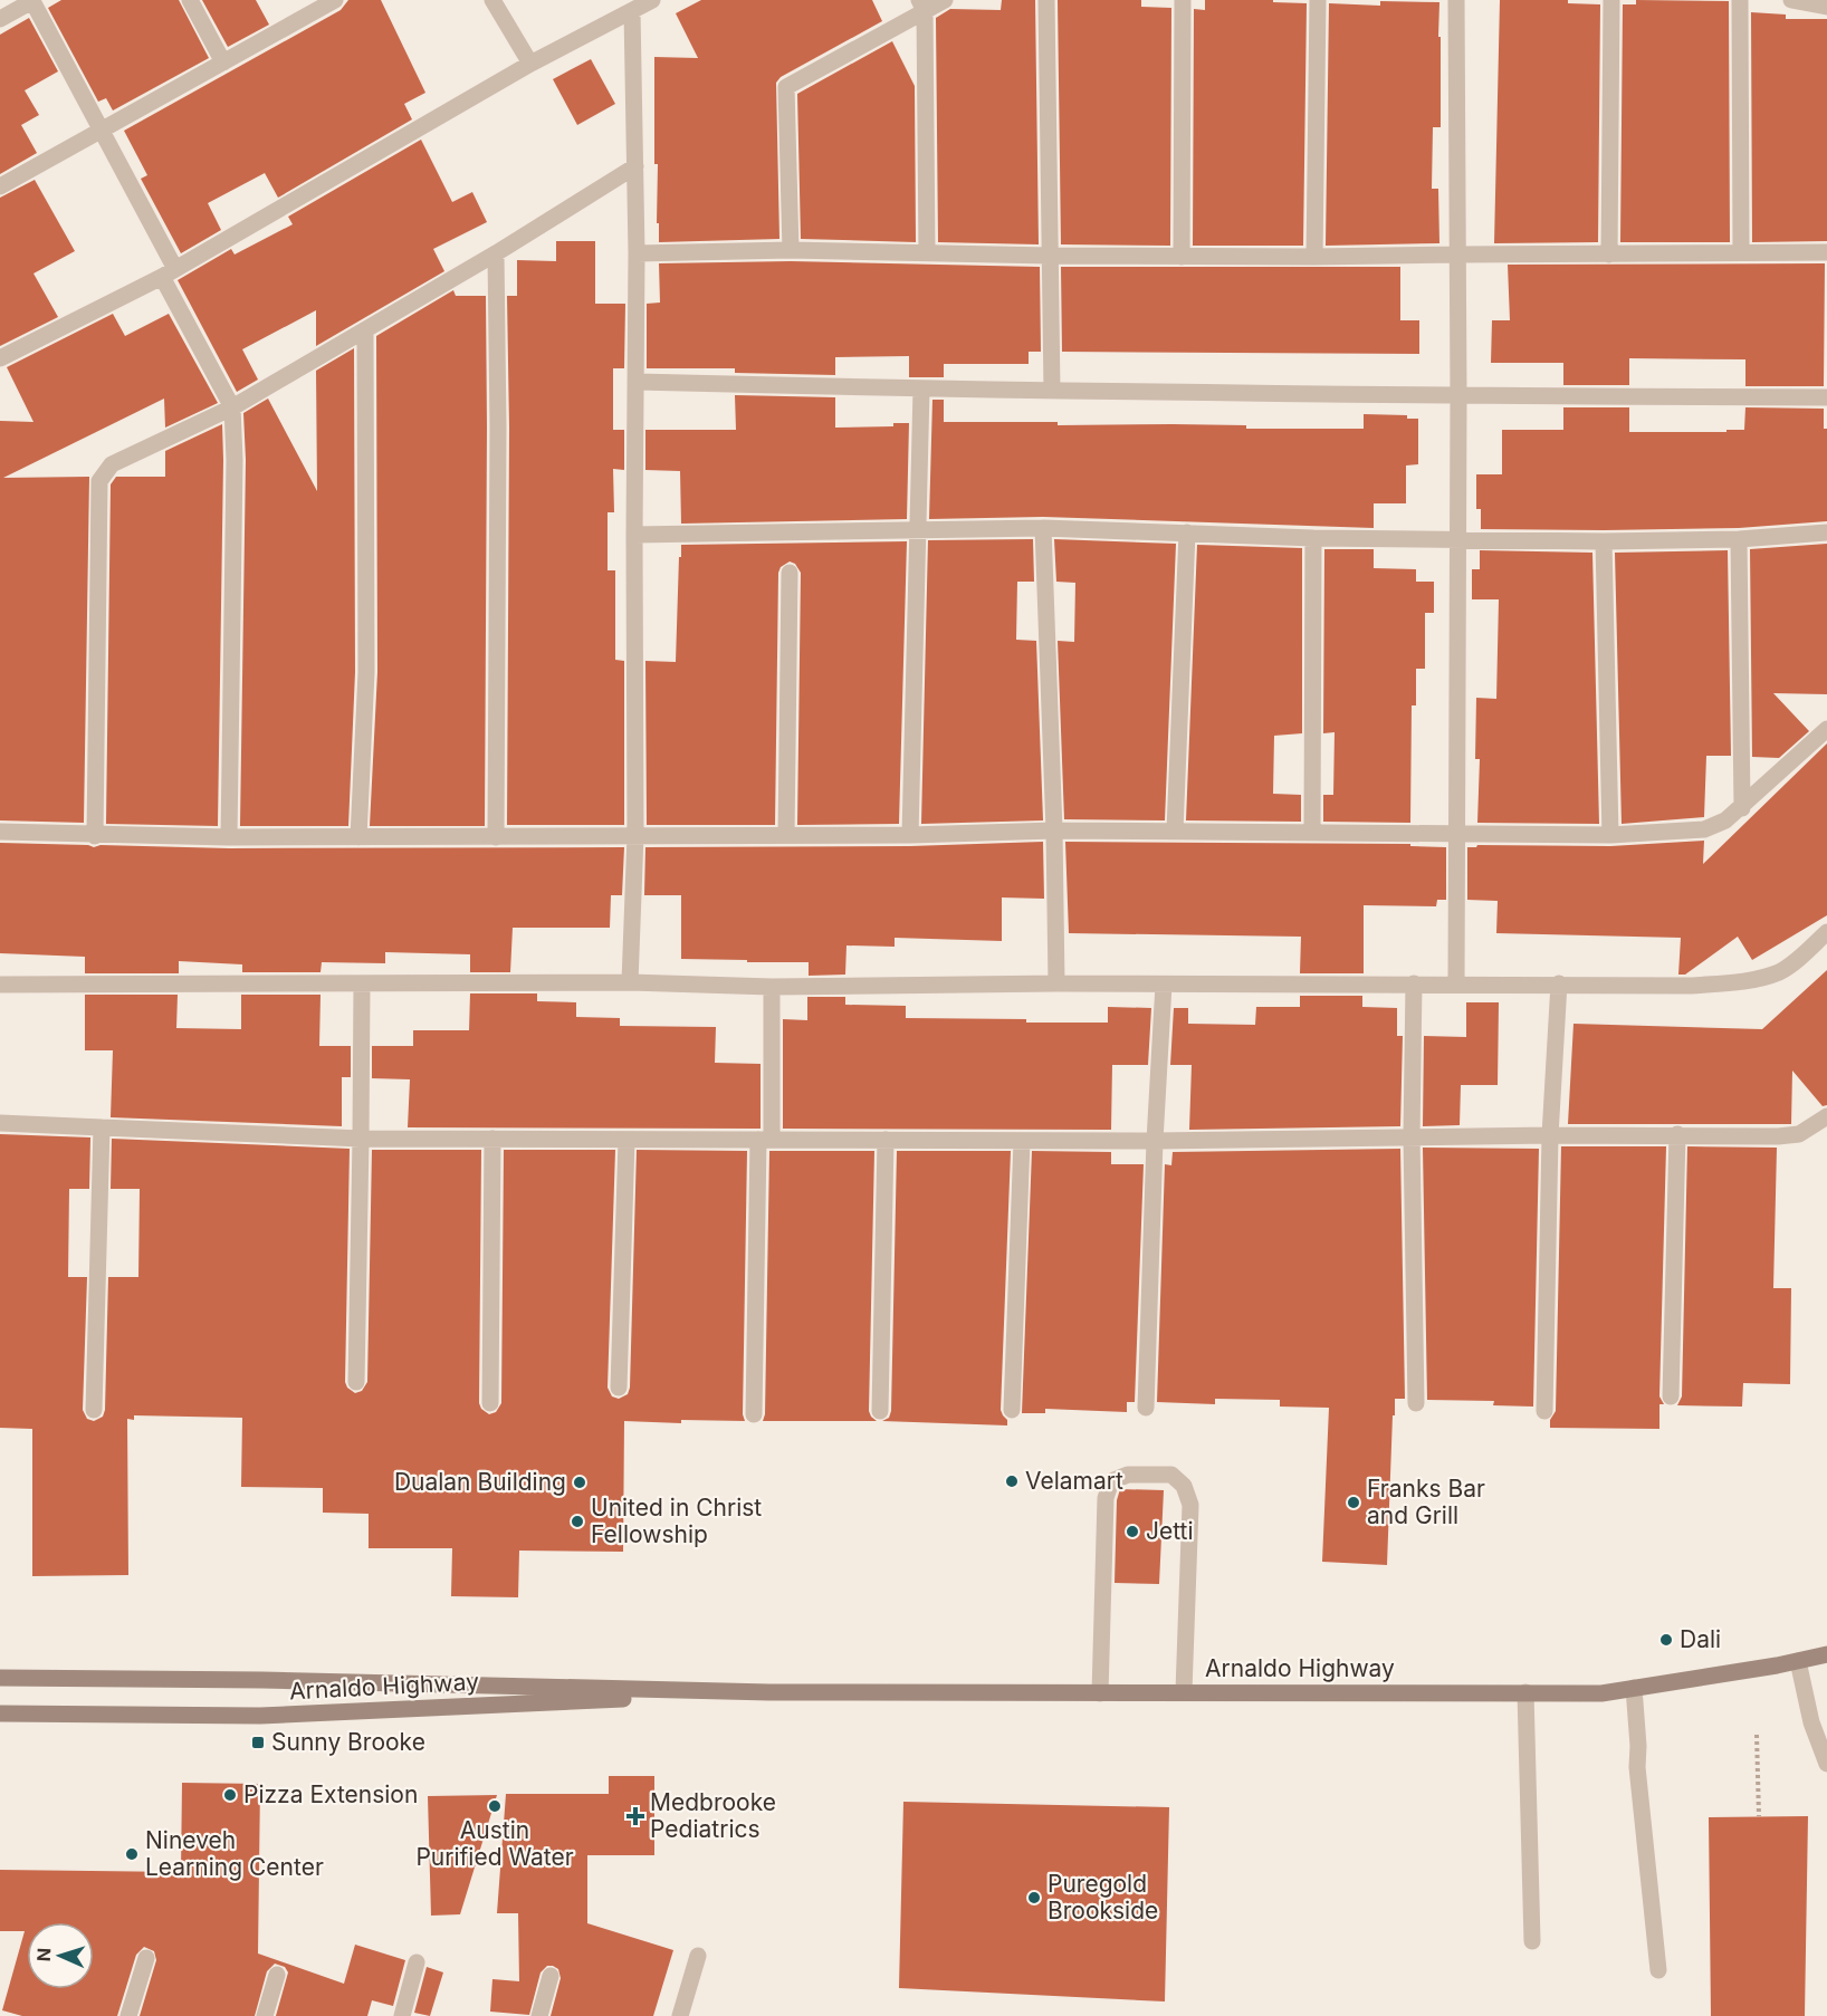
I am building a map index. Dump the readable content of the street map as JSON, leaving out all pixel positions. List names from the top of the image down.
{
  "streets": {
    "main road": ["Arnaldo Highway"]
  },
  "places": {
    "other": [
      "Velamart",
      "Dualan Building",
      "Franks Bar and Grill",
      "United in Christ Fellowship",
      "Jetti",
      "Dali",
      "Pizza Extension",
      "Austin Purified Water",
      "Nineveh Learning Center",
      "Puregold Brookside"
    ],
    "transit": ["Sunny Brooke"],
    "health": ["Medbrooke Pediatrics"]
  },
  "north": "left"
}
